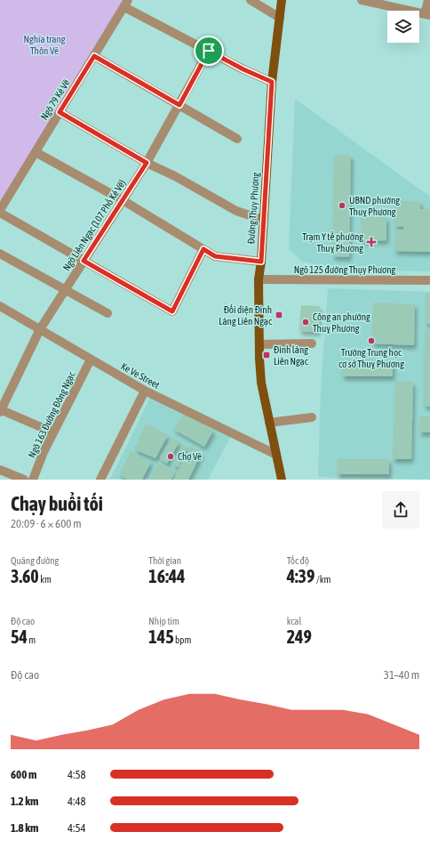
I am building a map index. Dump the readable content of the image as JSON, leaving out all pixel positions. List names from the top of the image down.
{
  "streets": {
    "main road": ["Đường Thụy Phương"],
    "street": [
      "Ngõ 79 Kẻ Vẽ",
      "Ngõ Liên Ngạc (107 Phố Kẻ Vẽ)",
      "Ngõ 125 đường Thụy Phương",
      "Ke Ve Street",
      "Ngõ 163 Đường Đông Ngạc"
    ]
  },
  "crossings": [
    ["Đường Thụy Phương", "Ngõ 125 đường Thụy Phương"],
    ["Đường Thụy Phương", "Ke Ve Street"],
    ["Ngõ Liên Ngạc (107 Phố Kẻ Vẽ)", "Ke Ve Street"],
    ["Ke Ve Street", "Ngõ 163 Đường Đông Ngạc"]
  ],
  "parks": ["Nghĩa trang Thôn Vẽ"],
  "places": {
    "other": [
      "UBND phường Thuỵ Phương",
      "Công an phường Thuỵ Phương",
      "Trường Trung học cơ sở Thuỵ Phương",
      "Chợ Vẽ"
    ],
    "health": ["Trạm Y tế phường Thuỵ Phương"],
    "transit": ["Đối diện Đình Làng Liên Ngạc", "Đình làng Liên Ngạc"]
  },
  "page": {
    "heading": ["Chạy buổi tối", "20:09 · 6 × 600 m"],
    "stats": [
      ["Quãng đường", "3.60 km"],
      ["Thời gian", "16:44"],
      ["Tốc độ", "4:39 /km"],
      ["Độ cao", "54 m"],
      ["Nhịp tim", "145 bpm"],
      ["kcal", "249"]
    ],
    "chart": ["Độ cao", "31–40 m"],
    "list": [
      {
        "name": "600 m",
        "note": "4:58"
      },
      {
        "name": "1.2 km",
        "note": "4:48"
      },
      {
        "name": "1.8 km",
        "note": "4:54"
      }
    ]
  }
}
